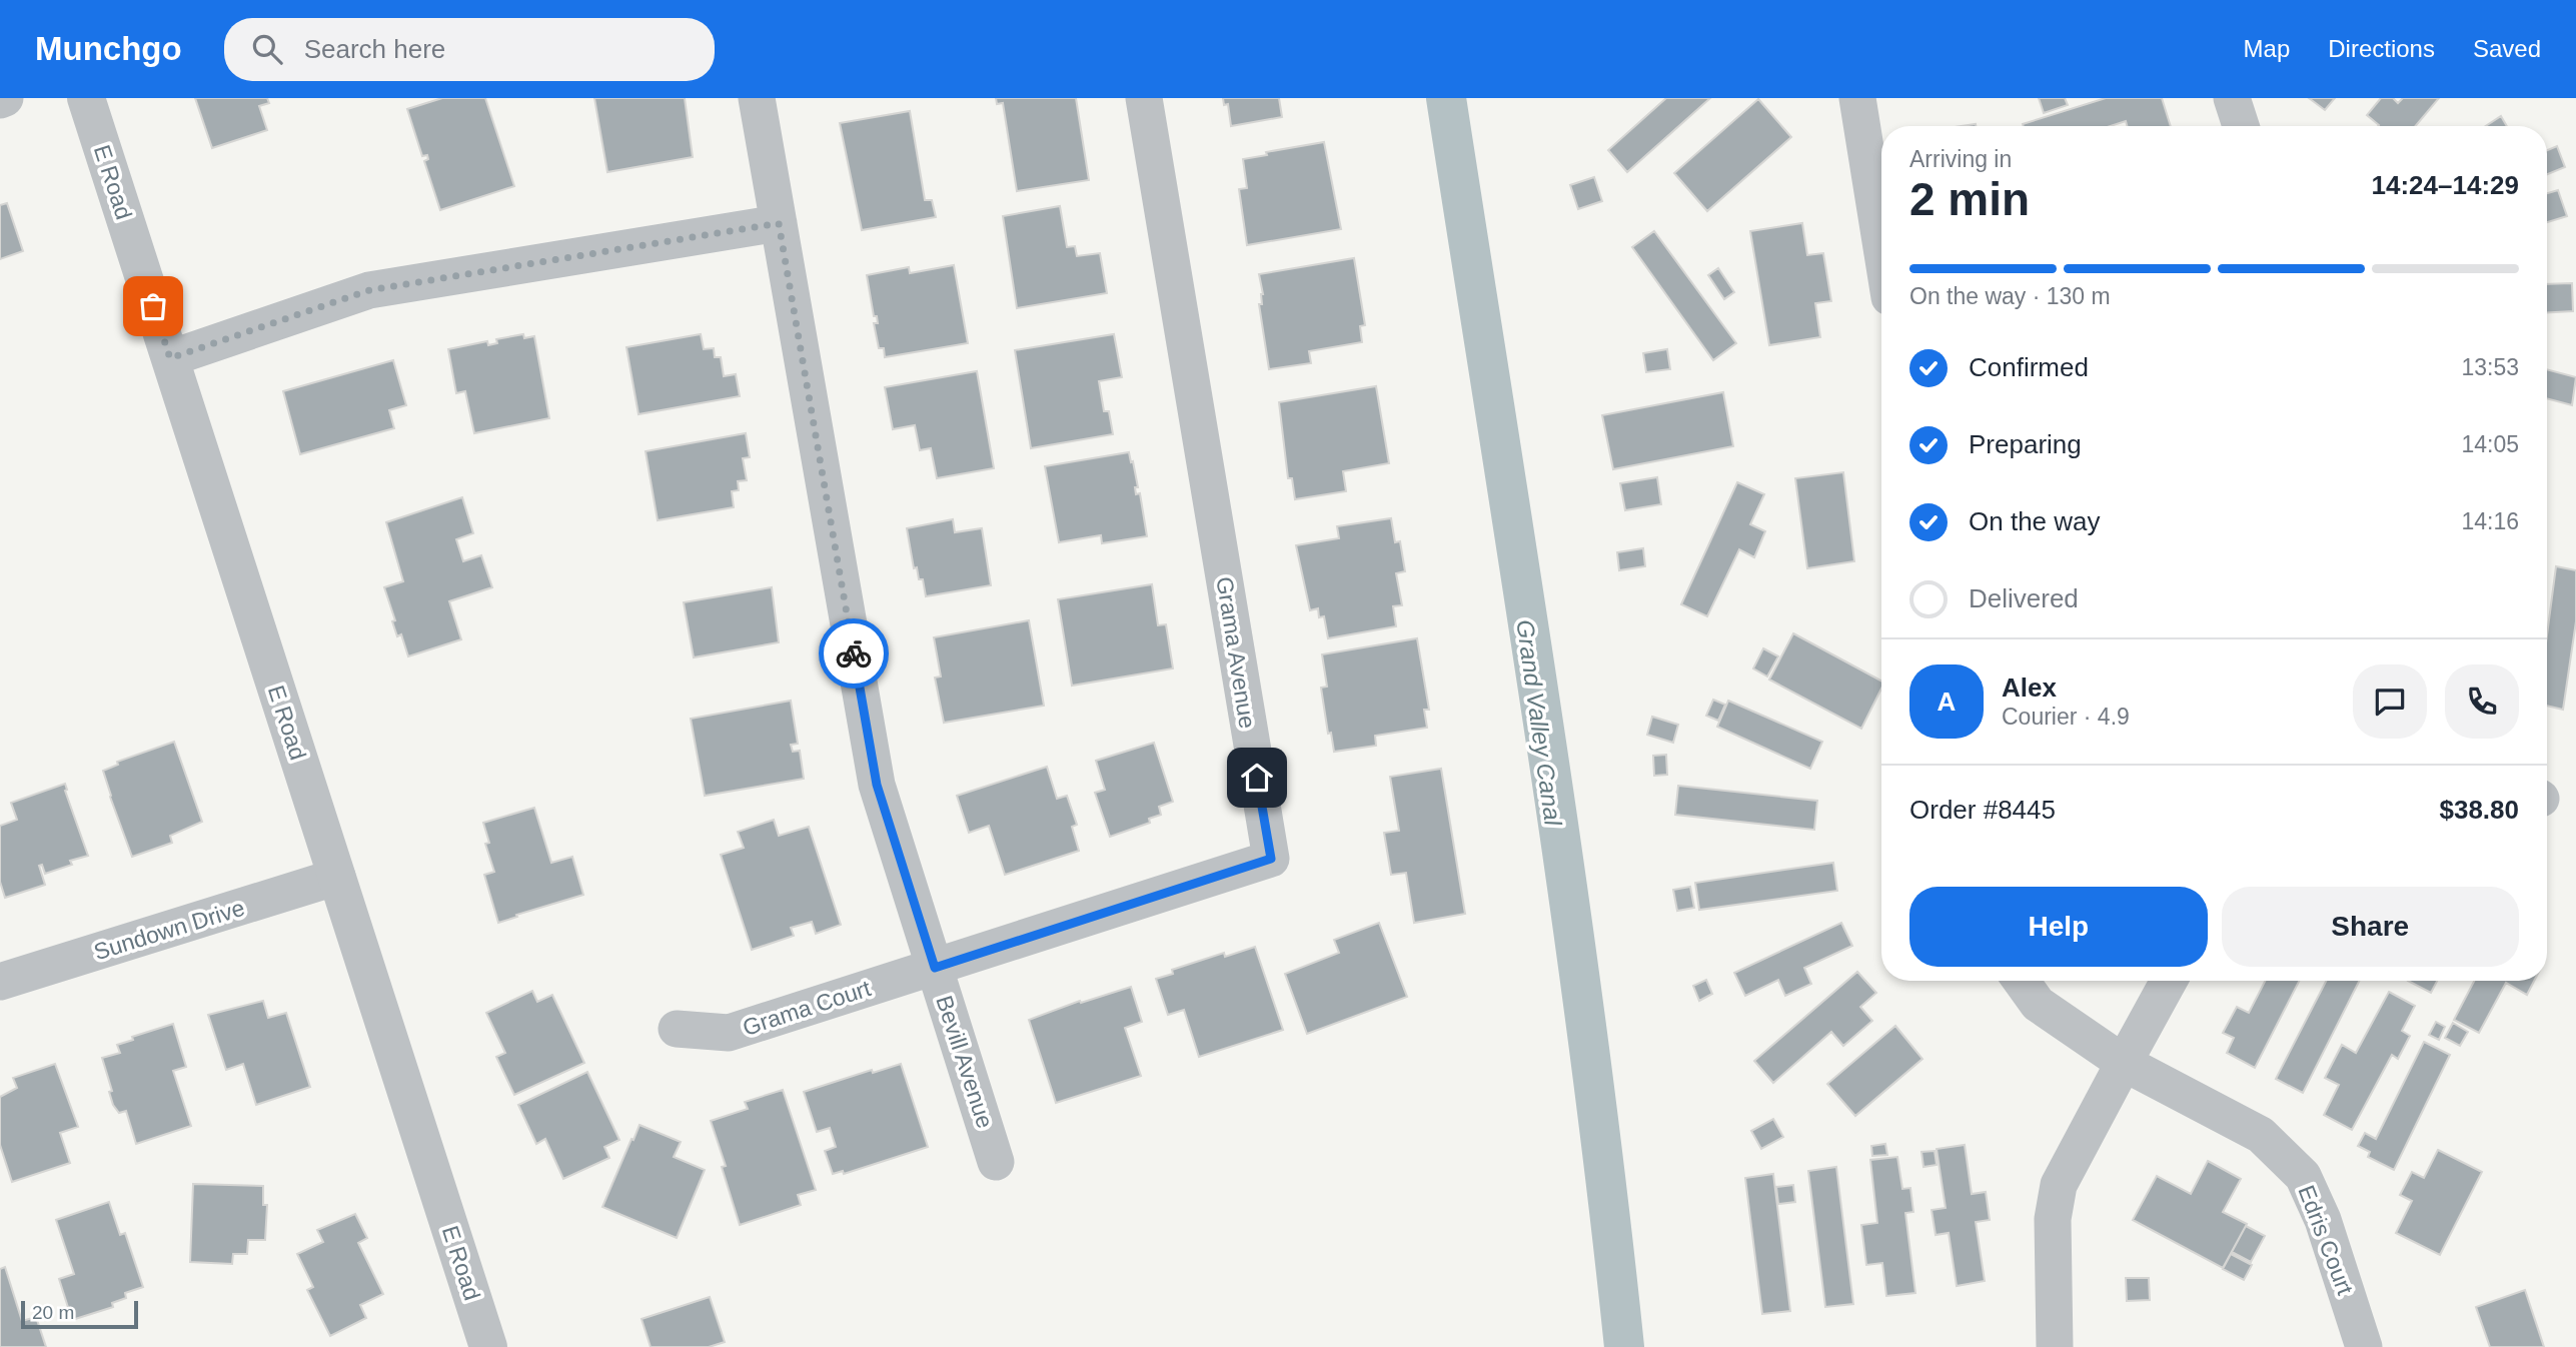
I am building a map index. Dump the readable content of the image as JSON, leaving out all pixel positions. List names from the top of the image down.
{
  "streets": {
    "street": [
      "E Road",
      "Grama Avenue",
      "Sundown Drive",
      "Grama Court",
      "Bevill Avenue",
      "Edris Court"
    ]
  },
  "crossings": [
    ["E Road", "Sundown Drive"],
    ["Grama Avenue", "Grama Court"],
    ["Grama Avenue", "Bevill Avenue"],
    ["Grama Court", "Bevill Avenue"]
  ],
  "water": ["Grand Valley Canal"],
  "scale_bar": "20 m",
  "page": {
    "header": "Munchgo",
    "search": "Search here",
    "nav": ["Map", "Directions", "Saved"],
    "heading": ["2 min", "Arriving in", "14:24–14:29"],
    "panel": [
      "Alex",
      "Courier · 4.9",
      "Order #8445",
      "$38.80"
    ],
    "bar": "On the way · 130 m",
    "list": [
      ["Confirmed", "13:53"],
      ["Preparing", "14:05"],
      ["On the way", "14:16"],
      "Delivered"
    ],
    "round": "A",
    "buttons": ["Help", "Share"],
    "scale": "20 m"
  }
}
